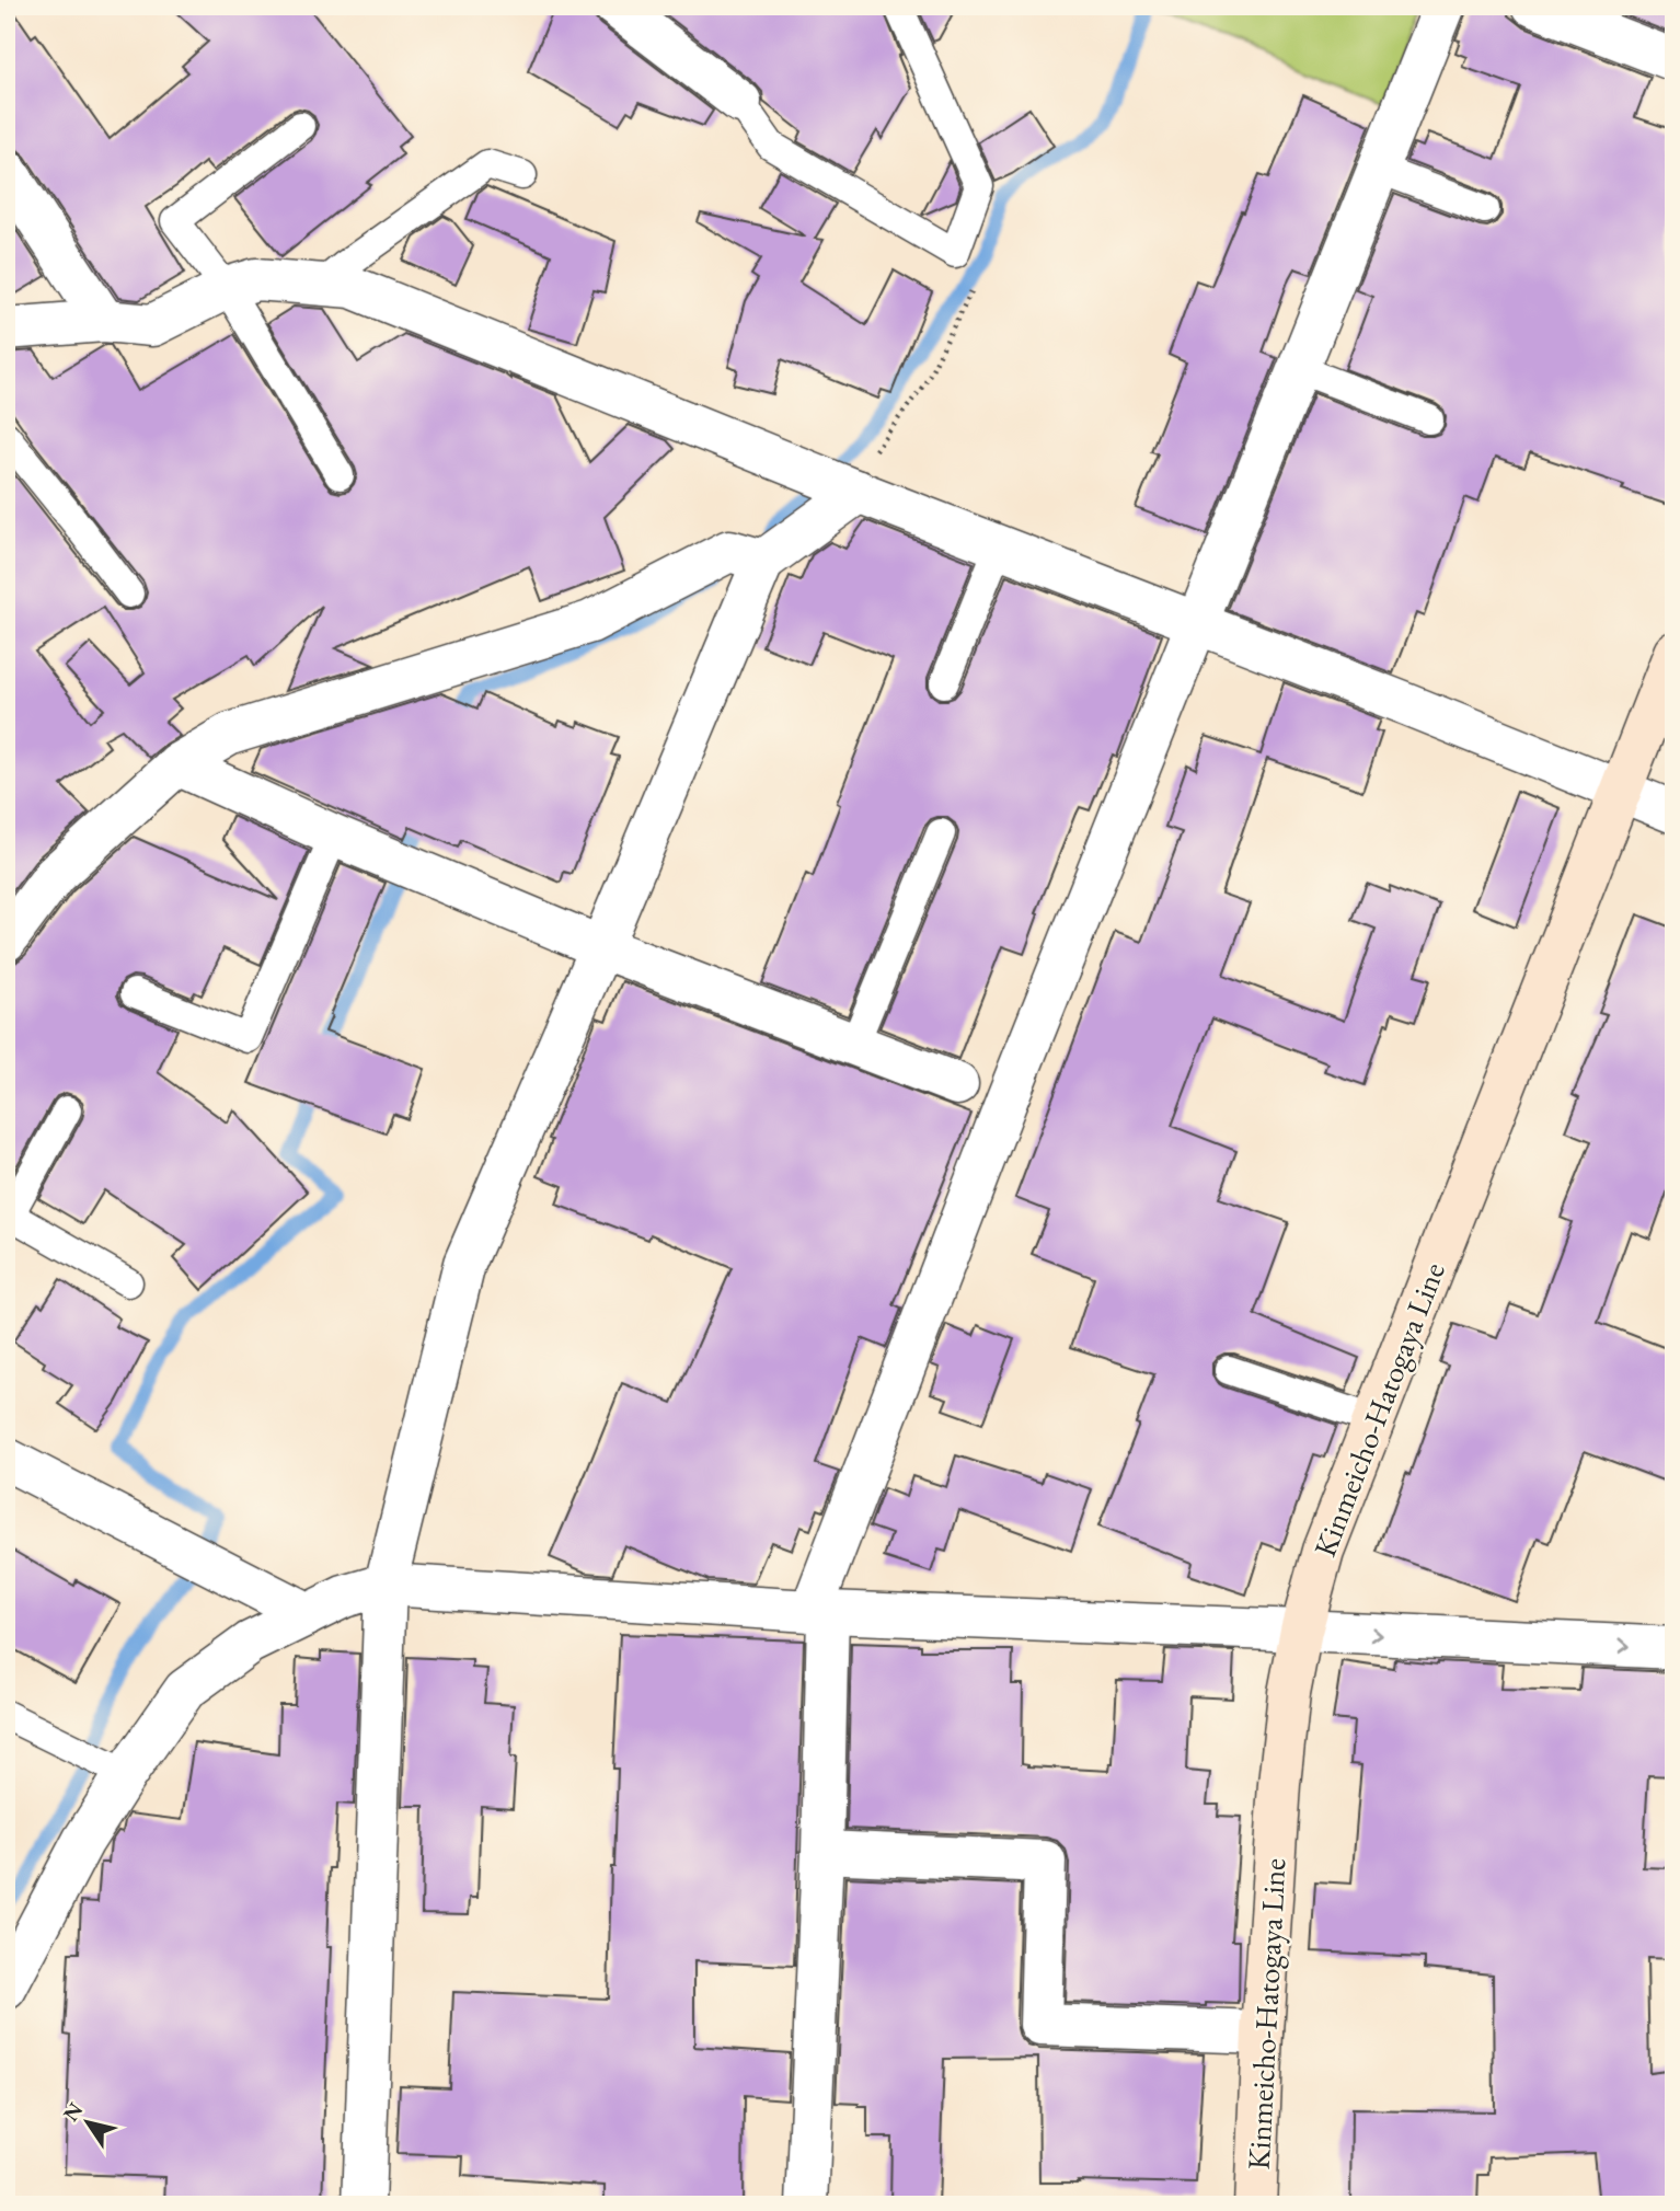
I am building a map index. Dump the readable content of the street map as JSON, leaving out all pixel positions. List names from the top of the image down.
{
  "streets": {
    "main road": ["Kinmeicho-Hatogaya Line"]
  },
  "north": "top left"
}
